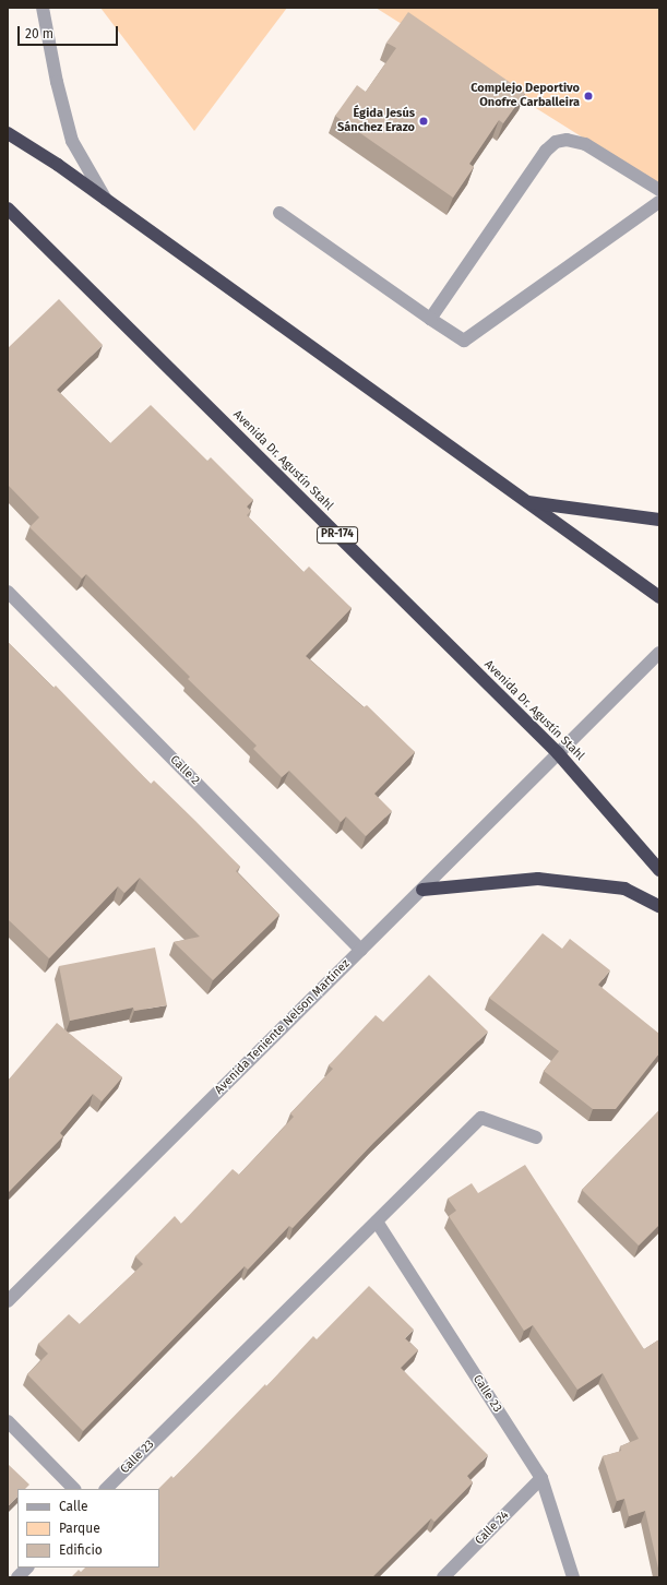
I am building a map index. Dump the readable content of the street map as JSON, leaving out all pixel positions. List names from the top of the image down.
{
  "streets": {
    "highway": ["Avenida Dr. Agustín Stahl", "PR-174"],
    "street": [
      "Calle 2",
      "Avenida Teniente Nelson Martínez",
      "Calle 23",
      "Calle 24"
    ]
  },
  "crossings": [
    ["Avenida Dr. Agustín Stahl", "Avenida Teniente Nelson Martínez"],
    ["Calle 2", "Avenida Teniente Nelson Martínez"],
    ["Calle 23", "Calle 24"]
  ],
  "places": ["Complejo Deportivo Onofre Carballeira", "Égida Jesús Sánchez Erazo"],
  "legend": ["Calle", "Parque", "Edificio"],
  "scale_bar": "20 m"
}
